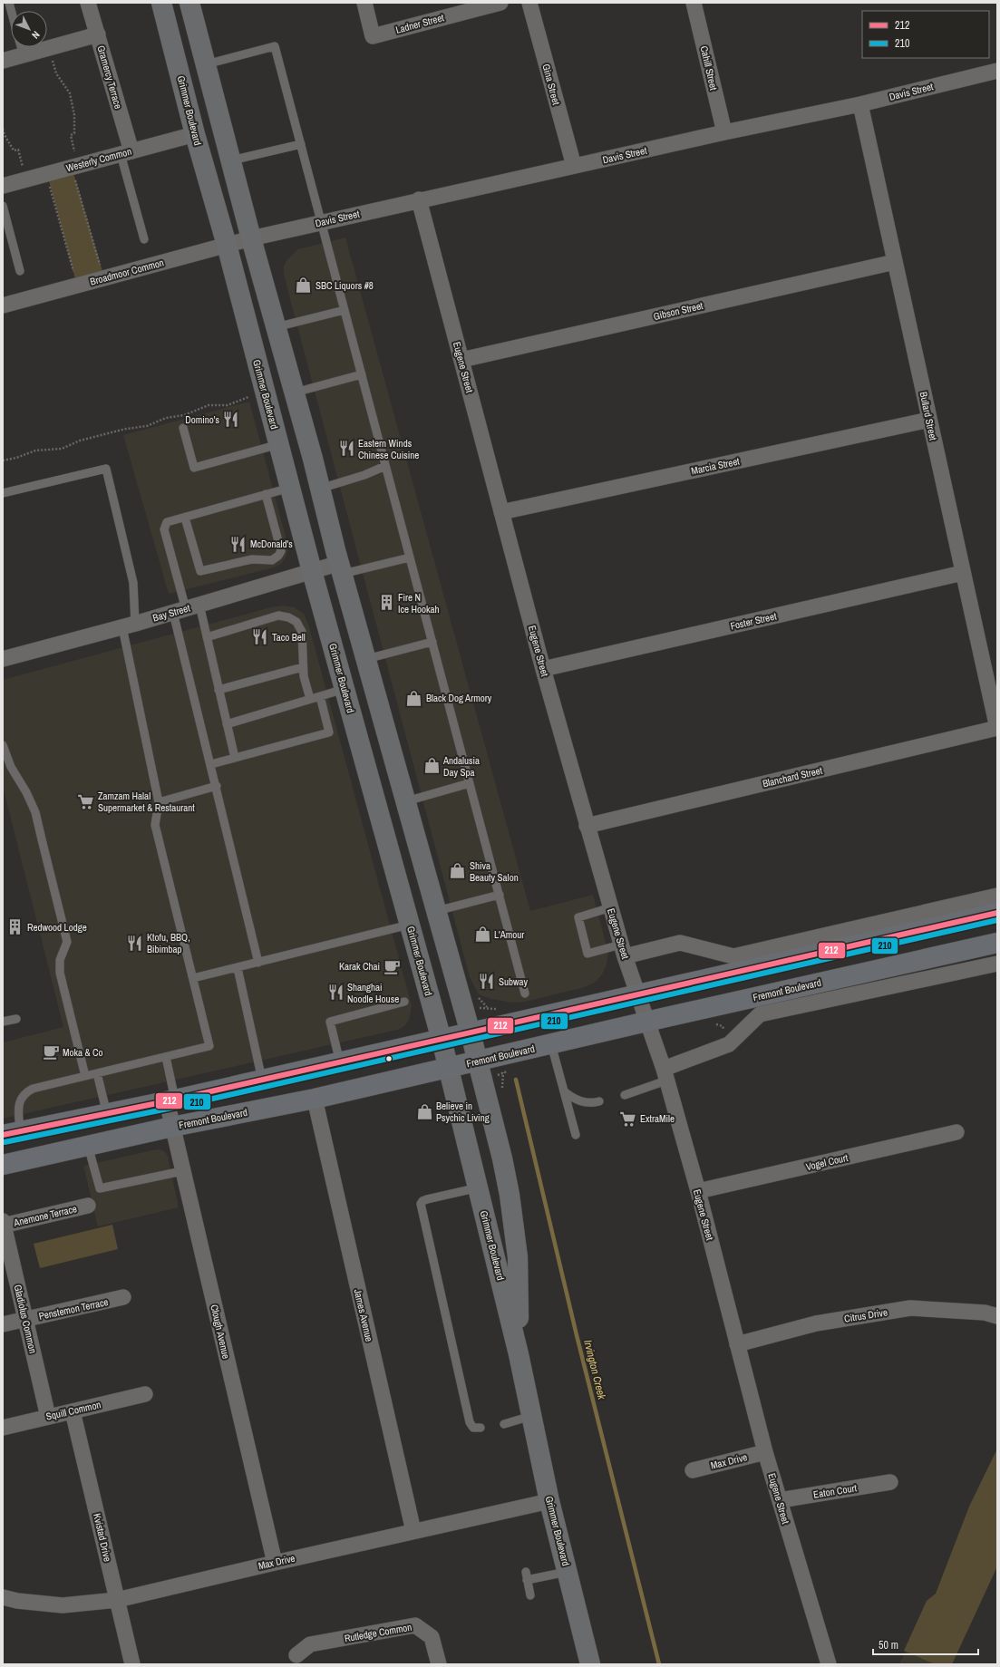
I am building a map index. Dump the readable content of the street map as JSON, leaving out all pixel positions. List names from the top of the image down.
{
  "streets": {
    "main road": ["Grimmer Boulevard", "Fremont Boulevard"],
    "street": [
      "Ladner Street",
      "Cahill Street",
      "Gramercy Terrace",
      "Gina Street",
      "Davis Street",
      "Westerly Common",
      "Broadmoor Common",
      "Gibson Street",
      "Eugene Street",
      "Bullard Street",
      "Marcia Street",
      "Bay Street",
      "Foster Street",
      "Blanchard Street",
      "Vogel Court",
      "Anemone Terrace",
      "Penstemon Terrace",
      "James Avenue",
      "Citrus Drive",
      "Gladiolus Common",
      "Clough Avenue",
      "Squill Common",
      "Max Drive",
      "Eaton Court",
      "Kvistad Drive",
      "Rutledge Common"
    ]
  },
  "crossings": [
    ["Cahill Street", "Davis Street"],
    ["Gramercy Terrace", "Westerly Common"],
    ["Gina Street", "Davis Street"],
    ["Davis Street", "Grimmer Boulevard"],
    ["Davis Street", "Broadmoor Common"],
    ["Davis Street", "Eugene Street"],
    ["Davis Street", "Bullard Street"],
    ["Grimmer Boulevard", "Westerly Common"],
    ["Grimmer Boulevard", "Broadmoor Common"],
    ["Grimmer Boulevard", "Bay Street"],
    ["Grimmer Boulevard", "Fremont Boulevard"],
    ["Grimmer Boulevard", "Max Drive"],
    ["Gibson Street", "Eugene Street"],
    ["Gibson Street", "Bullard Street"],
    ["Eugene Street", "Marcia Street"],
    ["Eugene Street", "Foster Street"],
    ["Eugene Street", "Blanchard Street"],
    ["Eugene Street", "Fremont Boulevard"],
    ["Eugene Street", "Vogel Court"],
    ["Eugene Street", "Citrus Drive"],
    ["Eugene Street", "Max Drive"],
    ["Eugene Street", "Eaton Court"],
    ["Bullard Street", "Marcia Street"],
    ["Bullard Street", "Foster Street"],
    ["Bullard Street", "Blanchard Street"],
    ["Fremont Boulevard", "James Avenue"],
    ["Fremont Boulevard", "Clough Avenue"],
    ["Anemone Terrace", "Gladiolus Common"],
    ["Penstemon Terrace", "Gladiolus Common"],
    ["James Avenue", "Max Drive"],
    ["Gladiolus Common", "Squill Common"],
    ["Clough Avenue", "Max Drive"],
    ["Squill Common", "Kvistad Drive"],
    ["Max Drive", "Kvistad Drive"]
  ],
  "water": ["Irvington Creek"],
  "places": {
    "shop": [
      "SBC Liquors #8",
      "Black Dog Armory",
      "Andalusia Day Spa",
      "Shiva Beauty Salon",
      "L'Amour",
      "Believe in Psychic Living"
    ],
    "restaurant": [
      "Domino's",
      "Eastern Winds Chinese Cuisine",
      "McDonald's",
      "Taco Bell",
      "Ktofu, BBQ, Bibimbap",
      "Subway",
      "Shanghai Noodle House"
    ],
    "building": ["Fire N Ice Hookah", "Redwood Lodge"],
    "supermarket": ["Zamzam Halal Supermarket & Restaurant", "ExtraMile"],
    "cafe": ["Karak Chai", "Moka & Co"]
  },
  "lines": ["transit line 212", "transit line 210"],
  "legend": ["212", "210"],
  "scale_bar": "50 m",
  "north": "bottom right"
}
